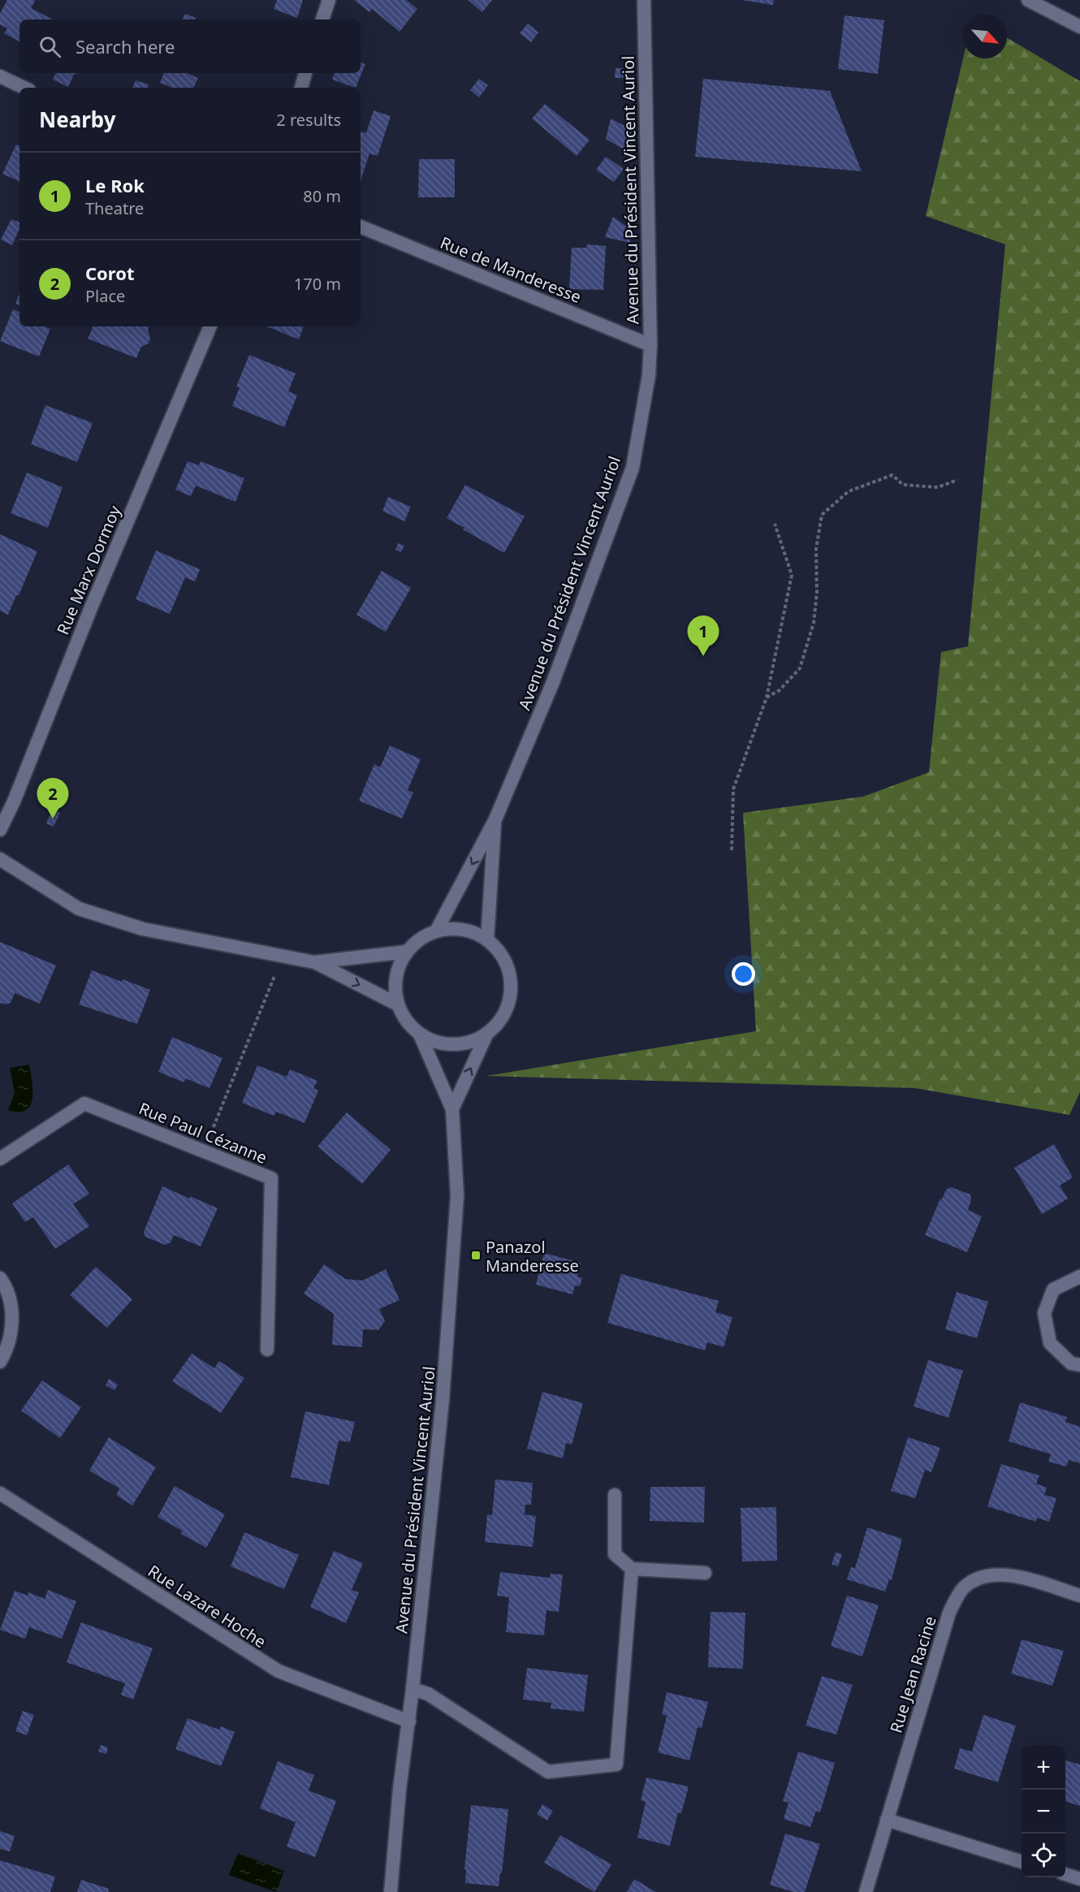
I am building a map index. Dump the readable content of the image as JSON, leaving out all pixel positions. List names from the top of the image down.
{
  "streets": {
    "street": [
      "Avenue du Président Vincent Auriol",
      "Rue de Manderesse",
      "Rue Marx Dormoy",
      "Rue Paul Cézanne",
      "Rue Lazare Hoche",
      "Rue Jean Racine"
    ]
  },
  "crossings": [
    ["Avenue du Président Vincent Auriol", "Rue de Manderesse"],
    ["Avenue du Président Vincent Auriol", "Rue Lazare Hoche"]
  ],
  "places": {
    "transit": ["Panazol Manderesse"]
  },
  "north": "bottom right",
  "page": {
    "search": "Search here",
    "heading": ["Nearby", "2 results"],
    "list": [
      {
        "mark": "1",
        "name": "Le Rok",
        "note": "Theatre",
        "value": "80 m"
      },
      {
        "mark": "2",
        "name": "Corot",
        "note": "Place",
        "value": "170 m"
      }
    ],
    "pins": ["1", "2"],
    "map_buttons": ["+", "−"]
  }
}
